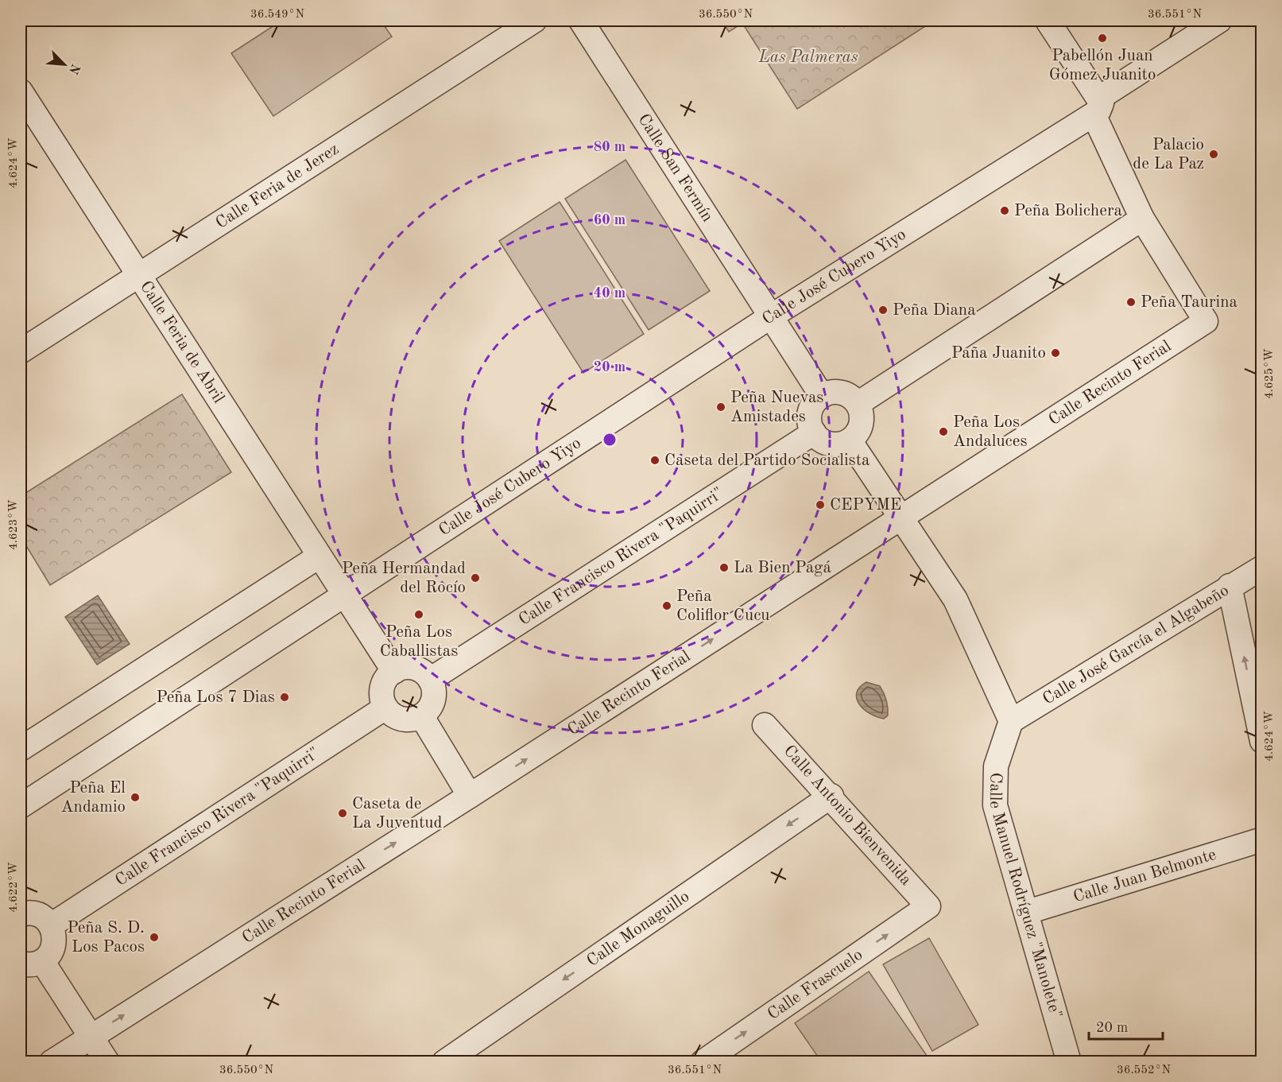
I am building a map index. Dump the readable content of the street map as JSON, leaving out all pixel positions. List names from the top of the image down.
{
  "streets": {
    "street": [
      "Calle San Fermín",
      "Calle Feria de Jerez",
      "Calle José Cubero Yiyo",
      "Calle Feria de Abril",
      "Calle Recinto Ferial",
      "Calle Francisco Rivera \"Paquirri\"",
      "Calle José García el Algabeño",
      "Calle Antonio Bienvenida",
      "Calle Juan Belmonte",
      "Calle Manuel Rodríguez \"Manolete\"",
      "Calle Monaguillo",
      "Calle Frascuelo"
    ]
  },
  "crossings": [
    ["Calle San Fermín", "Calle José Cubero Yiyo"],
    ["Calle San Fermín", "Calle Francisco Rivera \"Paquirri\""],
    ["Calle Feria de Jerez", "Calle Feria de Abril"],
    ["Calle José Cubero Yiyo", "Calle Feria de Abril"],
    ["Calle Feria de Abril", "Calle Francisco Rivera \"Paquirri\""],
    ["Calle José García el Algabeño", "Calle Manuel Rodríguez \"Manolete\""],
    ["Calle Antonio Bienvenida", "Calle Monaguillo"],
    ["Calle Antonio Bienvenida", "Calle Frascuelo"],
    ["Calle Juan Belmonte", "Calle Manuel Rodríguez \"Manolete\""]
  ],
  "one_way": ["Calle Recinto Ferial", "Calle Monaguillo", "Calle Frascuelo"],
  "parks": ["Las Palmeras"],
  "places": [
    "Pabellón Juan Gómez Juanito",
    "Palacio de La Paz",
    "Peña Bolichera",
    "Peña Taurina",
    "Peña Diana",
    "Paña Juanito",
    "Peña Nuevas Amistades",
    "Peña Los Andaluces",
    "Caseta del Partido Socialista",
    "CEPYME",
    "La Bien Pagá",
    "Peña Hermandad del Rocío",
    "Peña Coliflor Cucu",
    "Peña Los Caballistas",
    "Peña Los 7 Dias",
    "Peña El Andamio",
    "Caseta de La Juventud",
    "Peña S. D. Los Pacos"
  ],
  "scale_bar": "20 m",
  "north": "bottom right",
  "coordinates": [
    "36.549°N",
    "36.550°N",
    "36.551°N",
    "4.624°W",
    "4.625°W",
    "4.623°W",
    "4.622°W",
    "36.552°N"
  ],
  "rings": [
    "80 m",
    "60 m",
    "40 m",
    "20 m"
  ]
}
